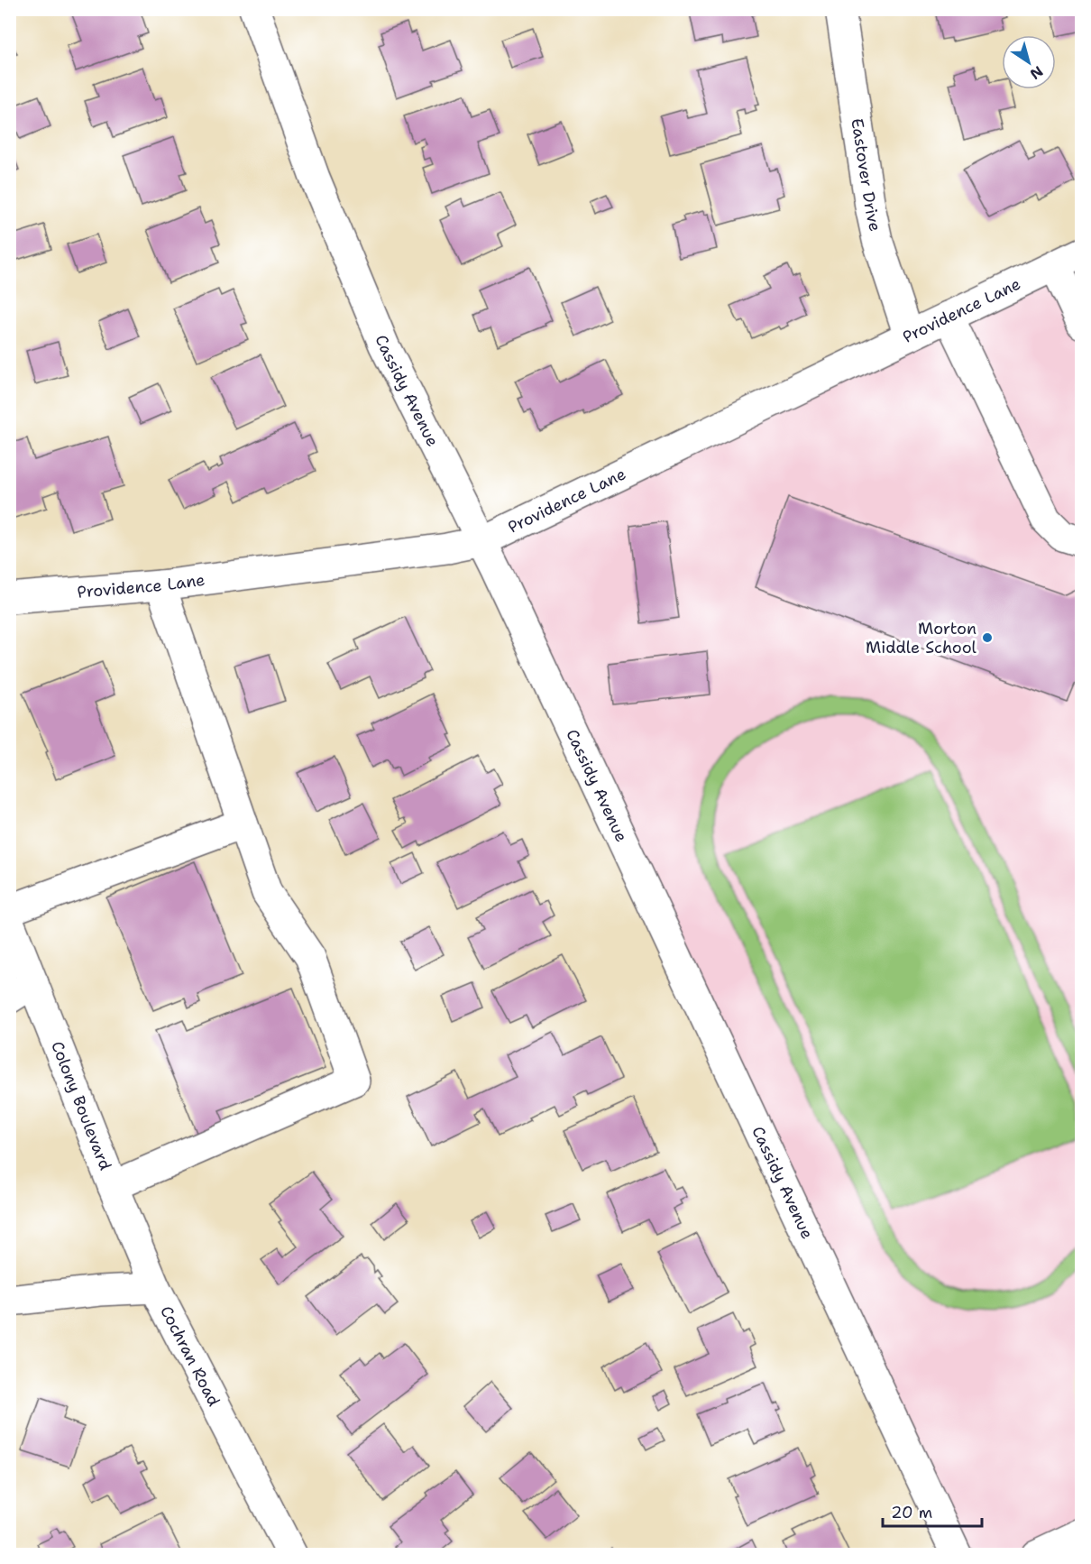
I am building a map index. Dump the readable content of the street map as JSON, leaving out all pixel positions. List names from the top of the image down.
{
  "streets": {
    "street": [
      "Eastover Drive",
      "Providence Lane",
      "Cassidy Avenue",
      "Colony Boulevard",
      "Cochran Road"
    ]
  },
  "crossings": [
    ["Eastover Drive", "Providence Lane"],
    ["Providence Lane", "Cassidy Avenue"],
    ["Colony Boulevard", "Cochran Road"]
  ],
  "places": ["Morton Middle School"],
  "scale_bar": "20 m",
  "north": "bottom right"
}
